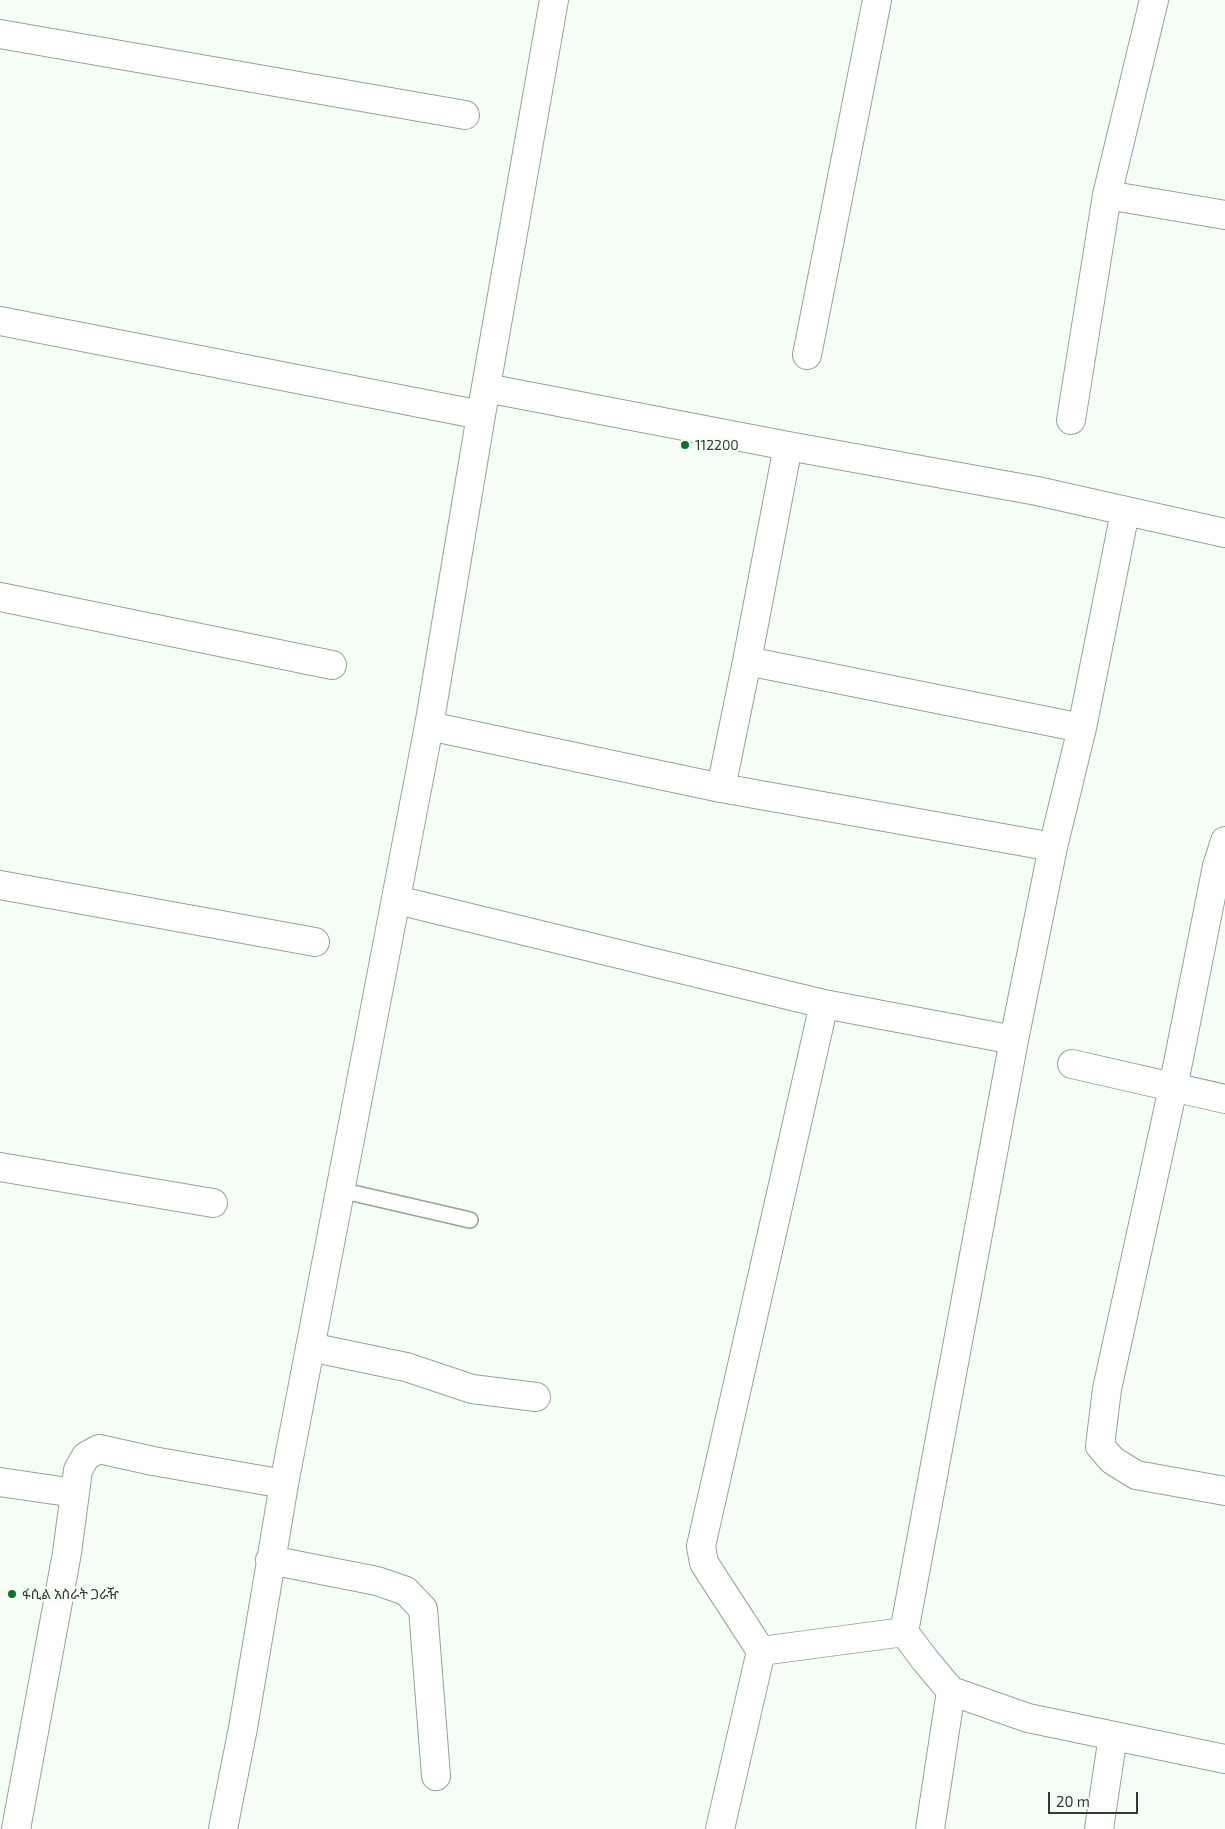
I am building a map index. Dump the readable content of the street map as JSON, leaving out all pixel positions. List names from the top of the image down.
{
  "places": ["112200", "ፋሲል አስራት ጋራዥ"],
  "scale_bar": "20 m"
}
